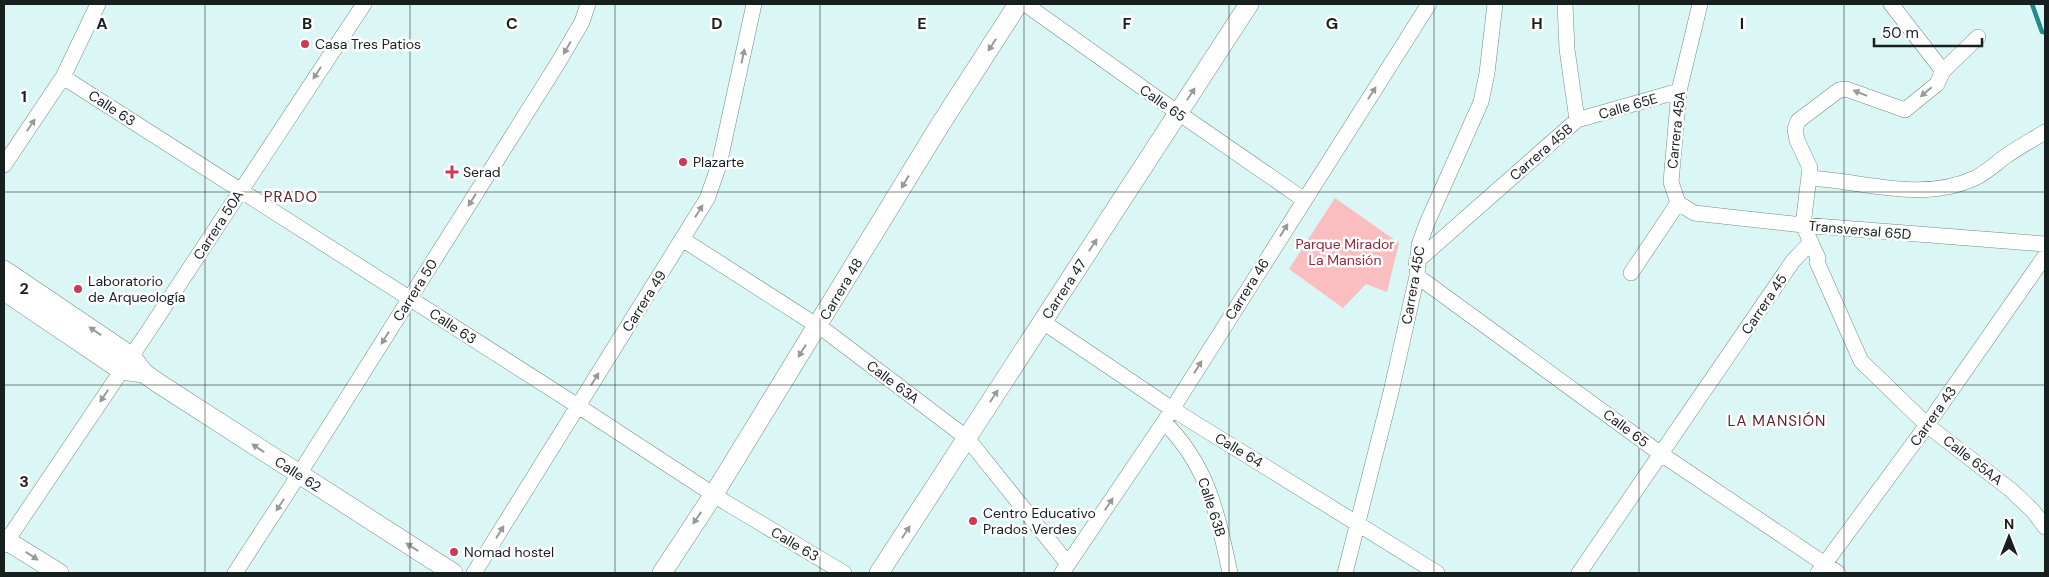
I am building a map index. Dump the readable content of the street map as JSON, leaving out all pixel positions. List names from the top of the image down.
{
  "streets": {
    "main road": ["Carrera 48", "Carrera 47", "Calle 62"],
    "street": [
      "Calle 65",
      "Calle 65E",
      "Calle 63",
      "Carrera 45A",
      "Carrera 45B",
      "Carrera 50A",
      "Transversal 65D",
      "Carrera 45C",
      "Carrera 46",
      "Carrera 50",
      "Carrera 49",
      "Carrera 45",
      "Calle 63A",
      "Carrera 43",
      "Calle 64",
      "Calle 65AA",
      "Calle 63B"
    ]
  },
  "crossings": [
    ["Calle 65", "Carrera 45B"],
    ["Calle 65", "Carrera 45C"],
    ["Calle 65", "Carrera 47"],
    ["Calle 65", "Carrera 46"],
    ["Calle 65", "Carrera 45"],
    ["Calle 65", "Carrera 43"],
    ["Calle 65E", "Carrera 45A"],
    ["Calle 65E", "Carrera 45B"],
    ["Calle 63", "Carrera 50A"],
    ["Calle 63", "Carrera 48"],
    ["Calle 63", "Carrera 50"],
    ["Calle 63", "Carrera 49"],
    ["Carrera 45A", "Transversal 65D"],
    ["Carrera 45B", "Carrera 45C"],
    ["Carrera 50A", "Calle 62"],
    ["Carrera 45C", "Calle 64"],
    ["Carrera 48", "Calle 63A"],
    ["Carrera 47", "Calle 63A"],
    ["Carrera 47", "Calle 64"],
    ["Carrera 46", "Calle 63A"],
    ["Carrera 46", "Calle 64"],
    ["Carrera 46", "Calle 63B"],
    ["Carrera 50", "Calle 62"],
    ["Carrera 49", "Calle 63A"],
    ["Carrera 45", "Calle 65AA"],
    ["Carrera 43", "Calle 65AA"],
    ["Calle 64", "Calle 63B"]
  ],
  "one_way": [
    "Carrera 50A",
    "Carrera 48",
    "Carrera 47",
    "Carrera 46",
    "Carrera 50",
    "Carrera 49",
    "Calle 62"
  ],
  "districts": ["PRADO", "LA MANSIÓN"],
  "parks": ["Parque Mirador La Mansión"],
  "places": {
    "other": [
      "Casa Tres Patios",
      "Plazarte",
      "Laboratorio de Arqueología",
      "Centro Educativo Prados Verdes",
      "Nomad hostel"
    ],
    "health": ["Serad"]
  },
  "scale_bar": "50 m",
  "north": "top",
  "grid": {
    "columns": [
      "A",
      "B",
      "C",
      "D",
      "E",
      "F",
      "G",
      "H",
      "I"
    ],
    "rows": ["1", "2", "3"]
  }
}
